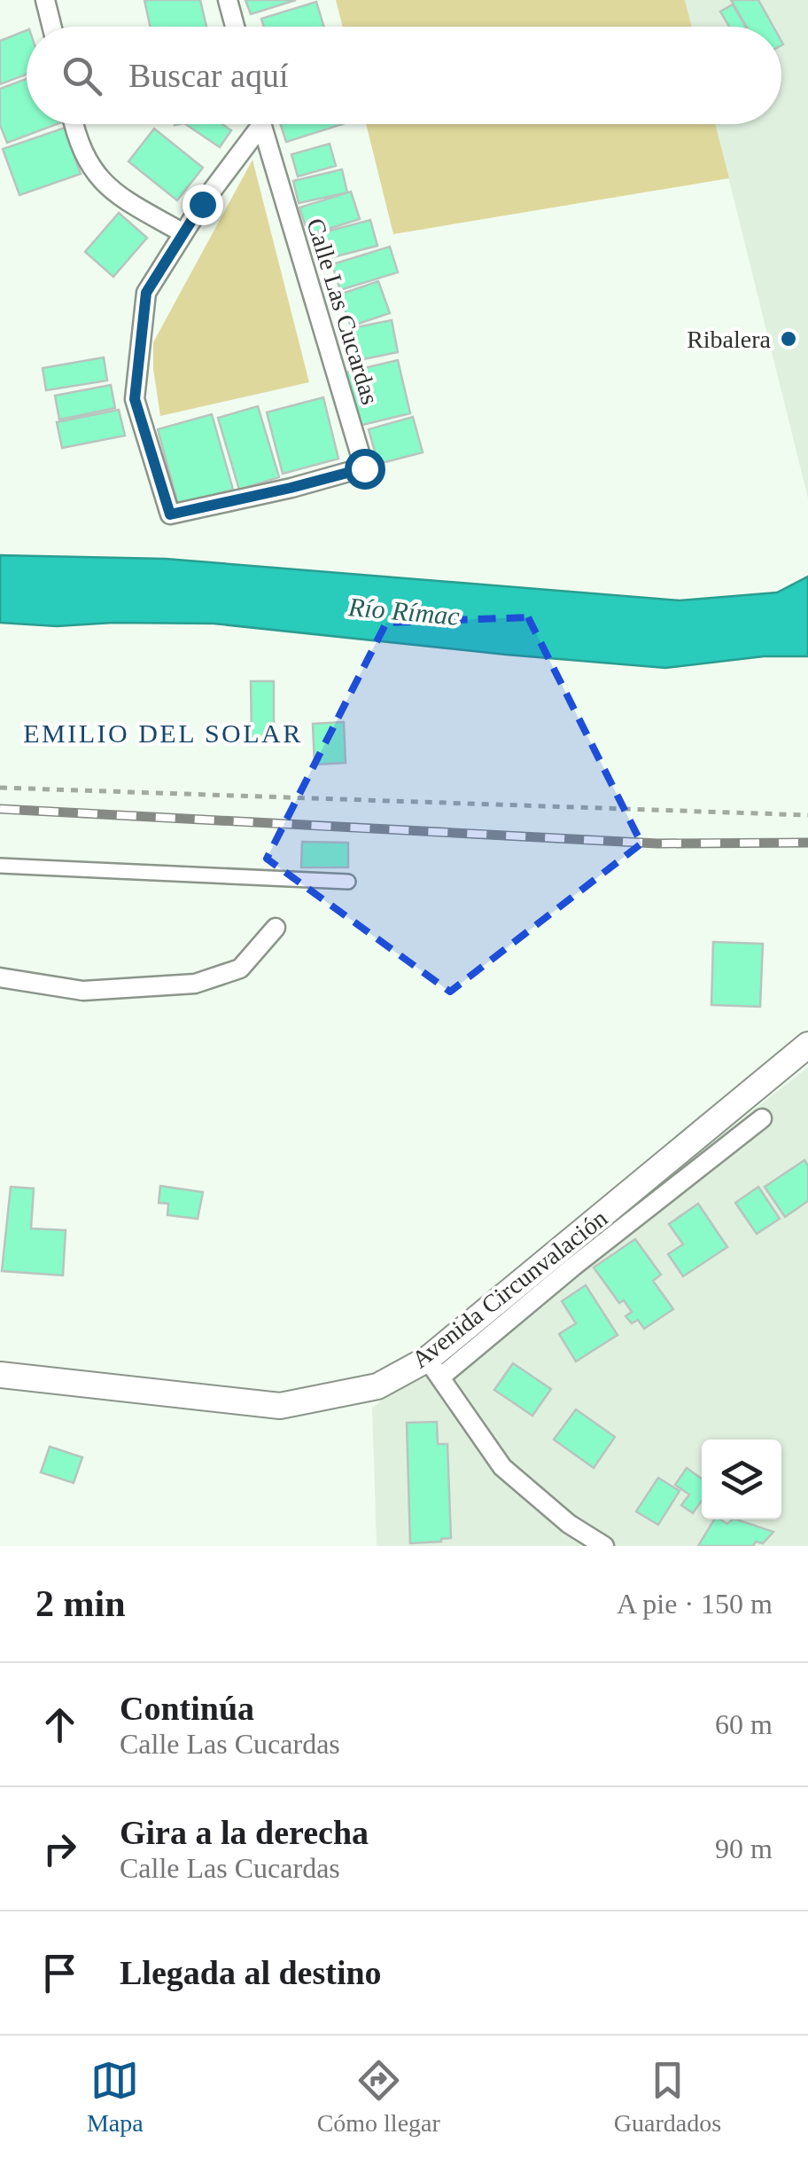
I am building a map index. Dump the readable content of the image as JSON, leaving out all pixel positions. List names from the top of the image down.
{
  "streets": {
    "street": ["Calle Las Cucardas", "Avenida Circunvalación"]
  },
  "districts": ["EMILIO DEL SOLAR"],
  "water": ["Río Rímac"],
  "places": ["Ribalera"],
  "page": {
    "search": "Buscar aquí",
    "heading": ["2 min", "A pie · 150 m"],
    "list": [
      ["Continúa", "Calle Las Cucardas", "60 m"],
      ["Gira a la derecha", "Calle Las Cucardas", "90 m"],
      "Llegada al destino"
    ],
    "nav": ["Mapa", "Cómo llegar", "Guardados"]
  }
}
